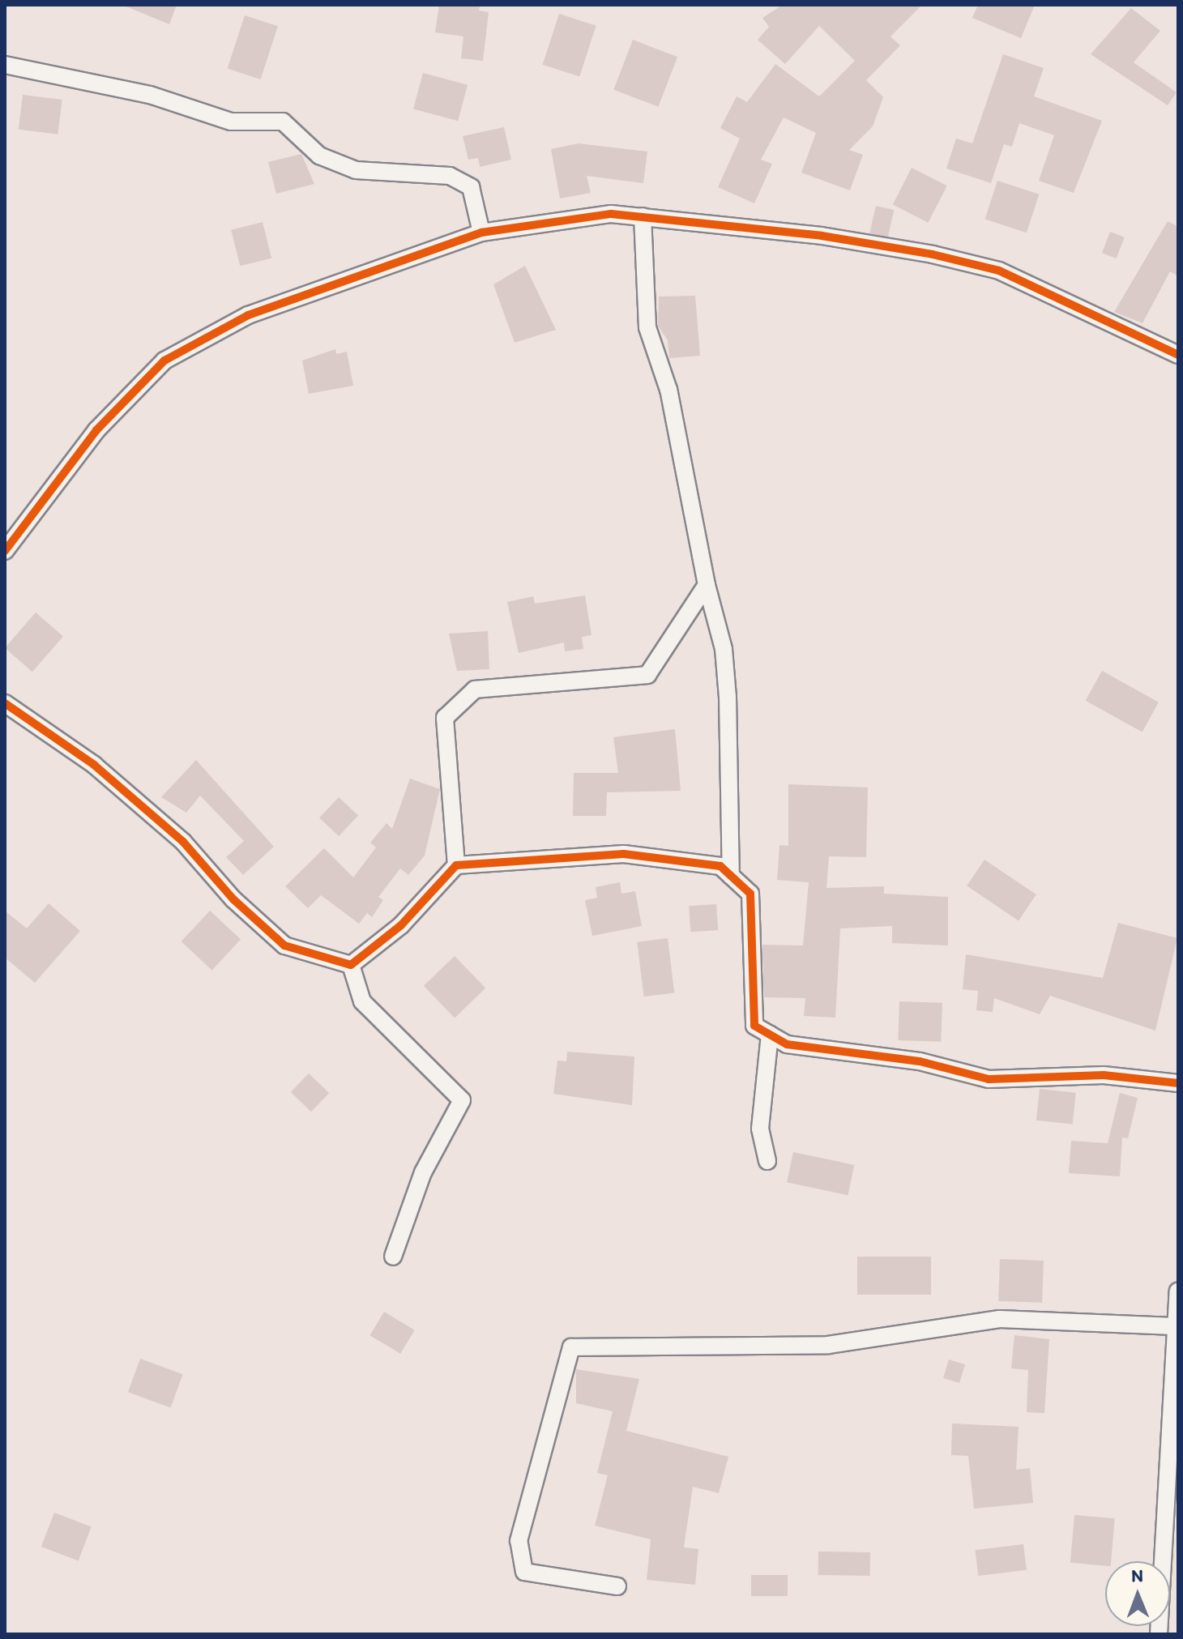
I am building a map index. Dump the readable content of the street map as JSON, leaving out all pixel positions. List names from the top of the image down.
{
  "north": "top"
}
